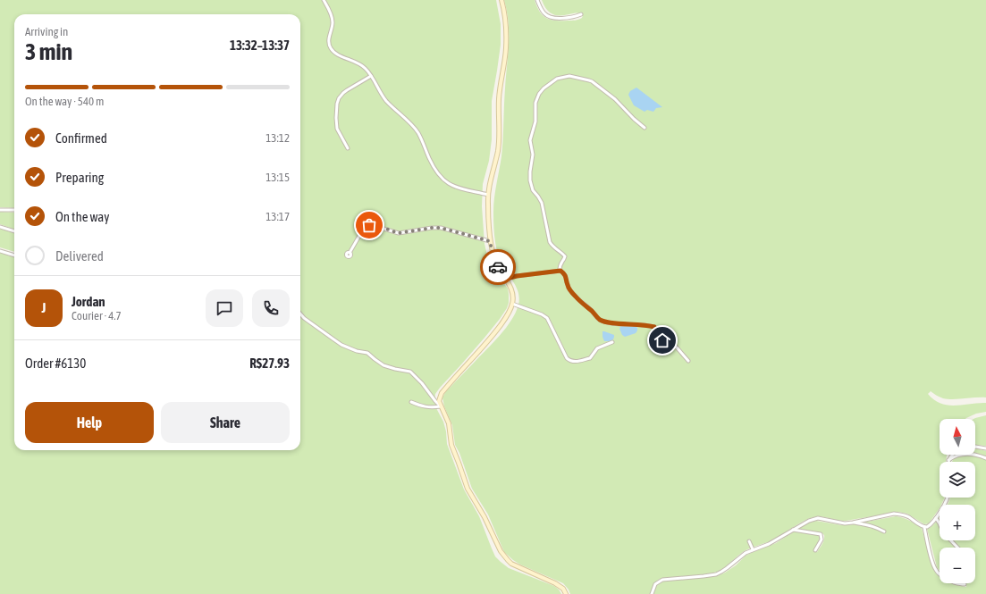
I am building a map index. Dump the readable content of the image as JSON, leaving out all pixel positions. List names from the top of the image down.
{
  "north": "top",
  "page": {
    "heading": ["3 min", "Arriving in", "13:32–13:37"],
    "panel": [
      "Jordan",
      "Courier · 4.7",
      "Order #6130",
      "R$27.93"
    ],
    "bar": "On the way · 540 m",
    "list": [
      ["Confirmed", "13:12"],
      ["Preparing", "13:15"],
      ["On the way", "13:17"],
      "Delivered"
    ],
    "round": "J",
    "buttons": ["Help", "Share"],
    "map_buttons": ["+", "−"]
  }
}
